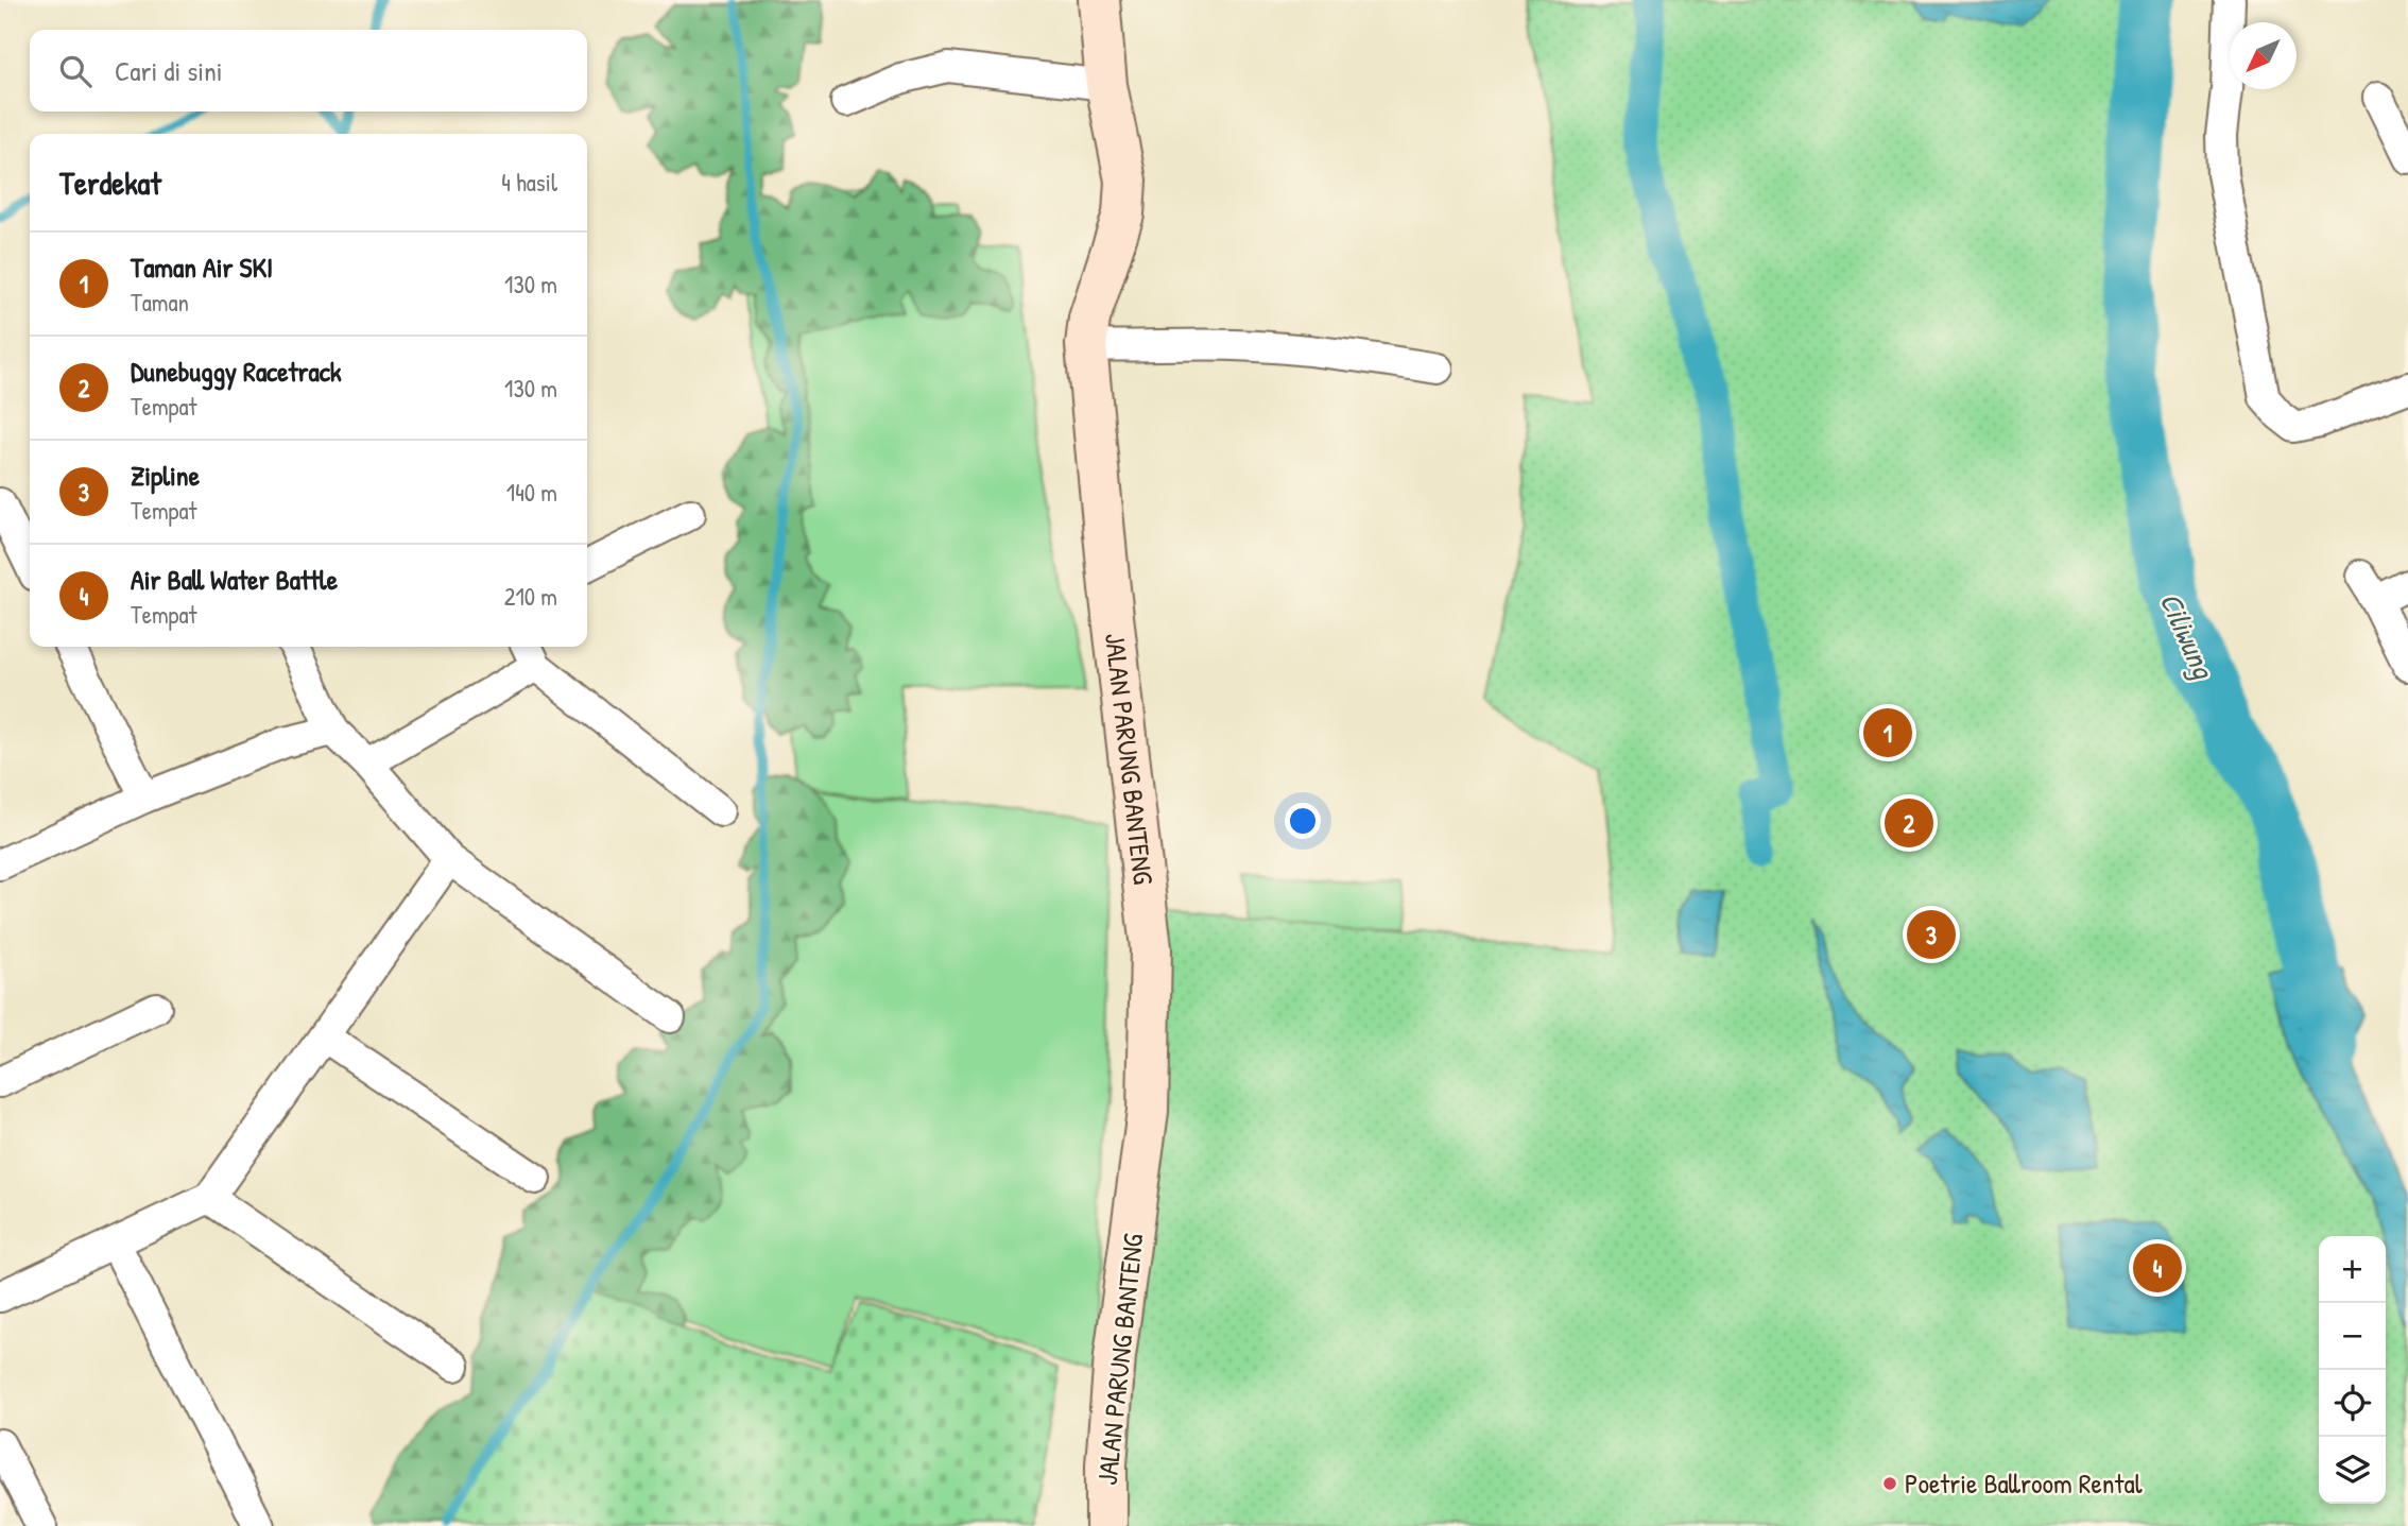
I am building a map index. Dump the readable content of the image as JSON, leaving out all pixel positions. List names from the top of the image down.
{
  "streets": {
    "street": ["JALAN PARUNG BANTENG"]
  },
  "water": ["Ciliwung"],
  "places": ["Poetrie Ballroom Rental"],
  "north": "bottom left",
  "page": {
    "search": "Cari di sini",
    "heading": ["Terdekat", "4 hasil"],
    "list": [
      {
        "mark": "1",
        "name": "Taman Air SKI",
        "note": "Taman",
        "value": "130 m"
      },
      {
        "mark": "2",
        "name": "Dunebuggy Racetrack",
        "note": "Tempat",
        "value": "130 m"
      },
      {
        "mark": "3",
        "name": "Zipline",
        "note": "Tempat",
        "value": "140 m"
      },
      {
        "mark": "4",
        "name": "Air Ball Water Battle",
        "note": "Tempat",
        "value": "210 m"
      }
    ],
    "pins": [
      "1",
      "2",
      "3",
      "4"
    ],
    "map_buttons": ["+", "−"]
  }
}
